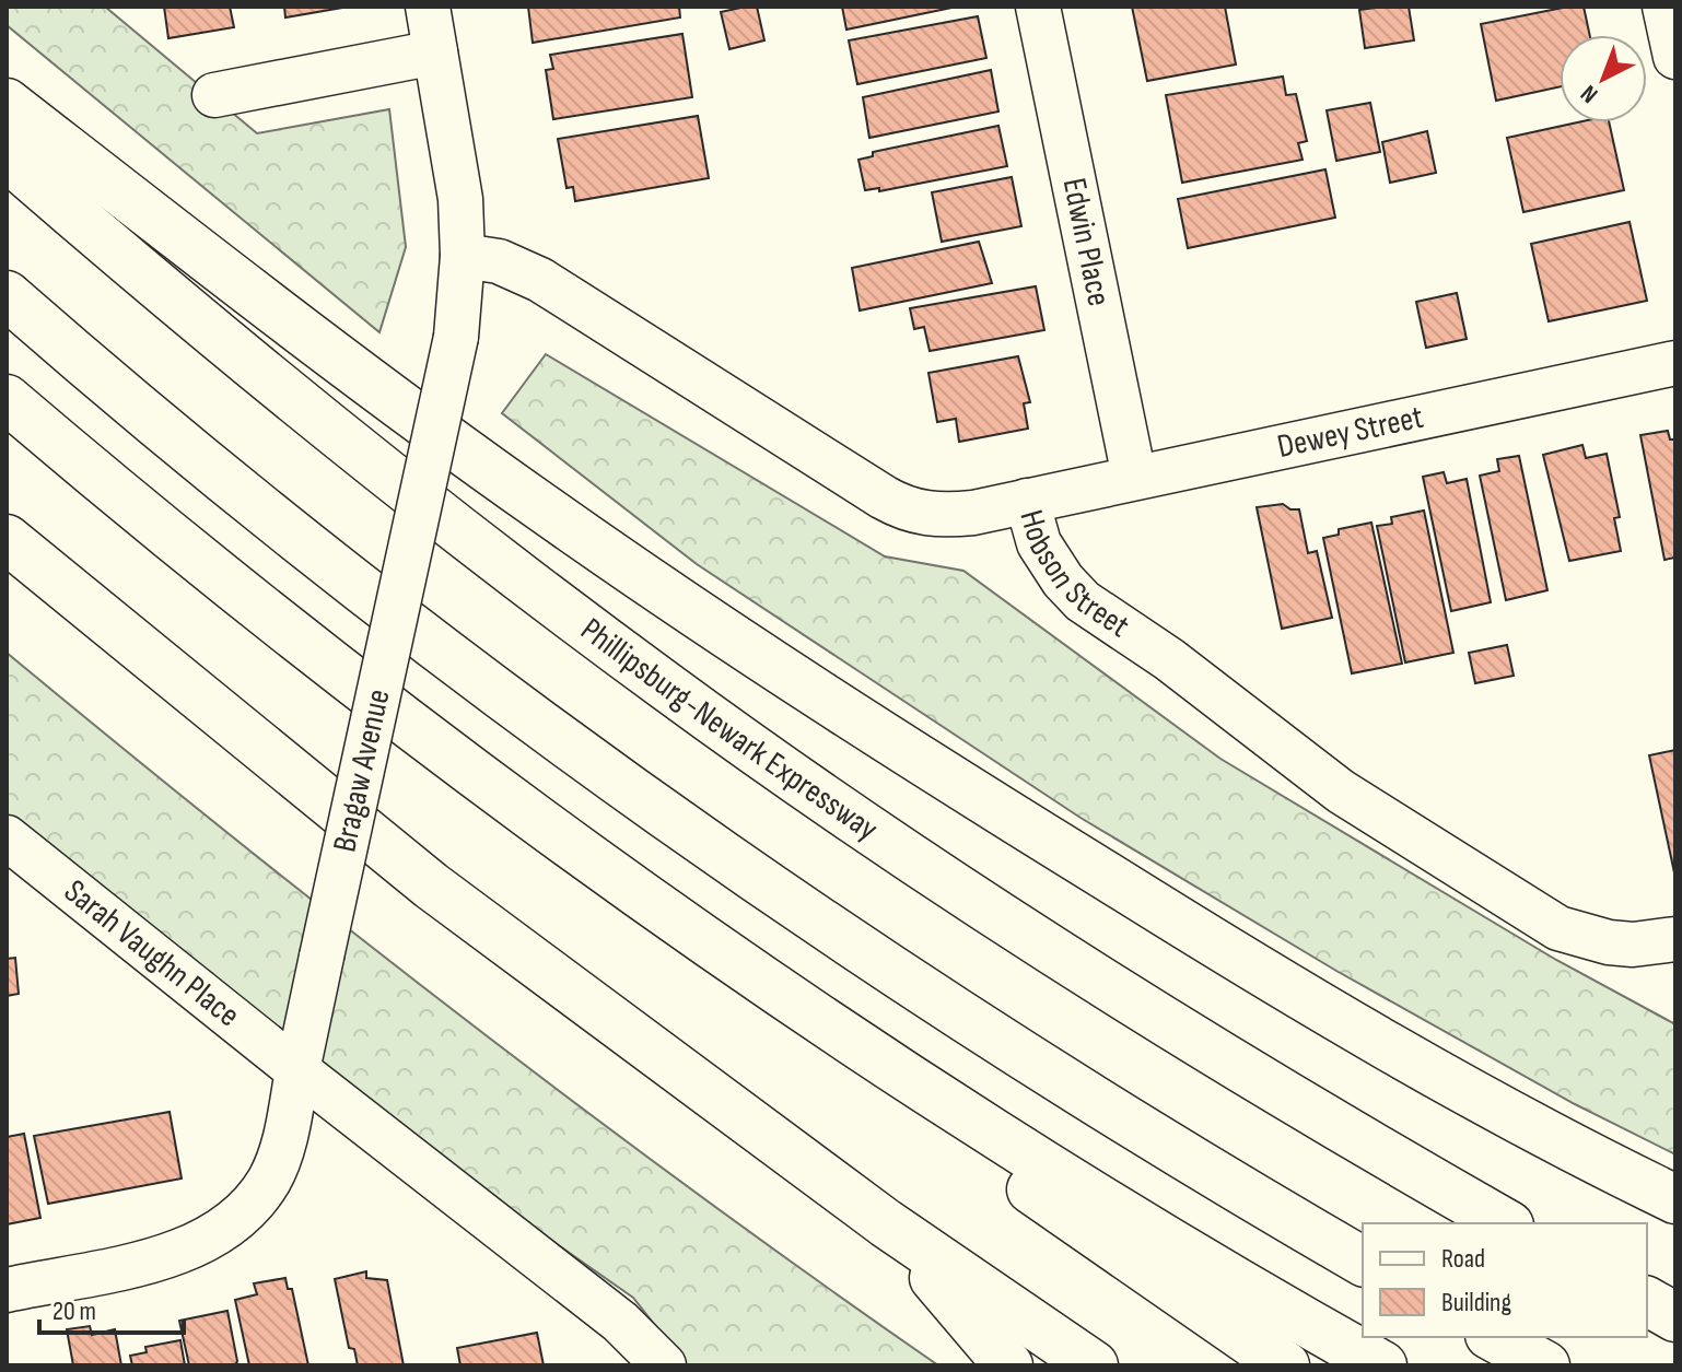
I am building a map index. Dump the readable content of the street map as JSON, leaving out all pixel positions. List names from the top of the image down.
{
  "streets": {
    "highway": ["Phillipsburg-Newark Expressway"],
    "street": [
      "Edwin Place",
      "Dewey Street",
      "Hobson Street",
      "Bragaw Avenue",
      "Sarah Vaughn Place"
    ]
  },
  "crossings": [
    ["Edwin Place", "Dewey Street"],
    ["Dewey Street", "Hobson Street"],
    ["Hobson Street", "Bragaw Avenue"],
    ["Bragaw Avenue", "Sarah Vaughn Place"]
  ],
  "legend": ["Road", "Building"],
  "scale_bar": "20 m",
  "north": "bottom left"
}
